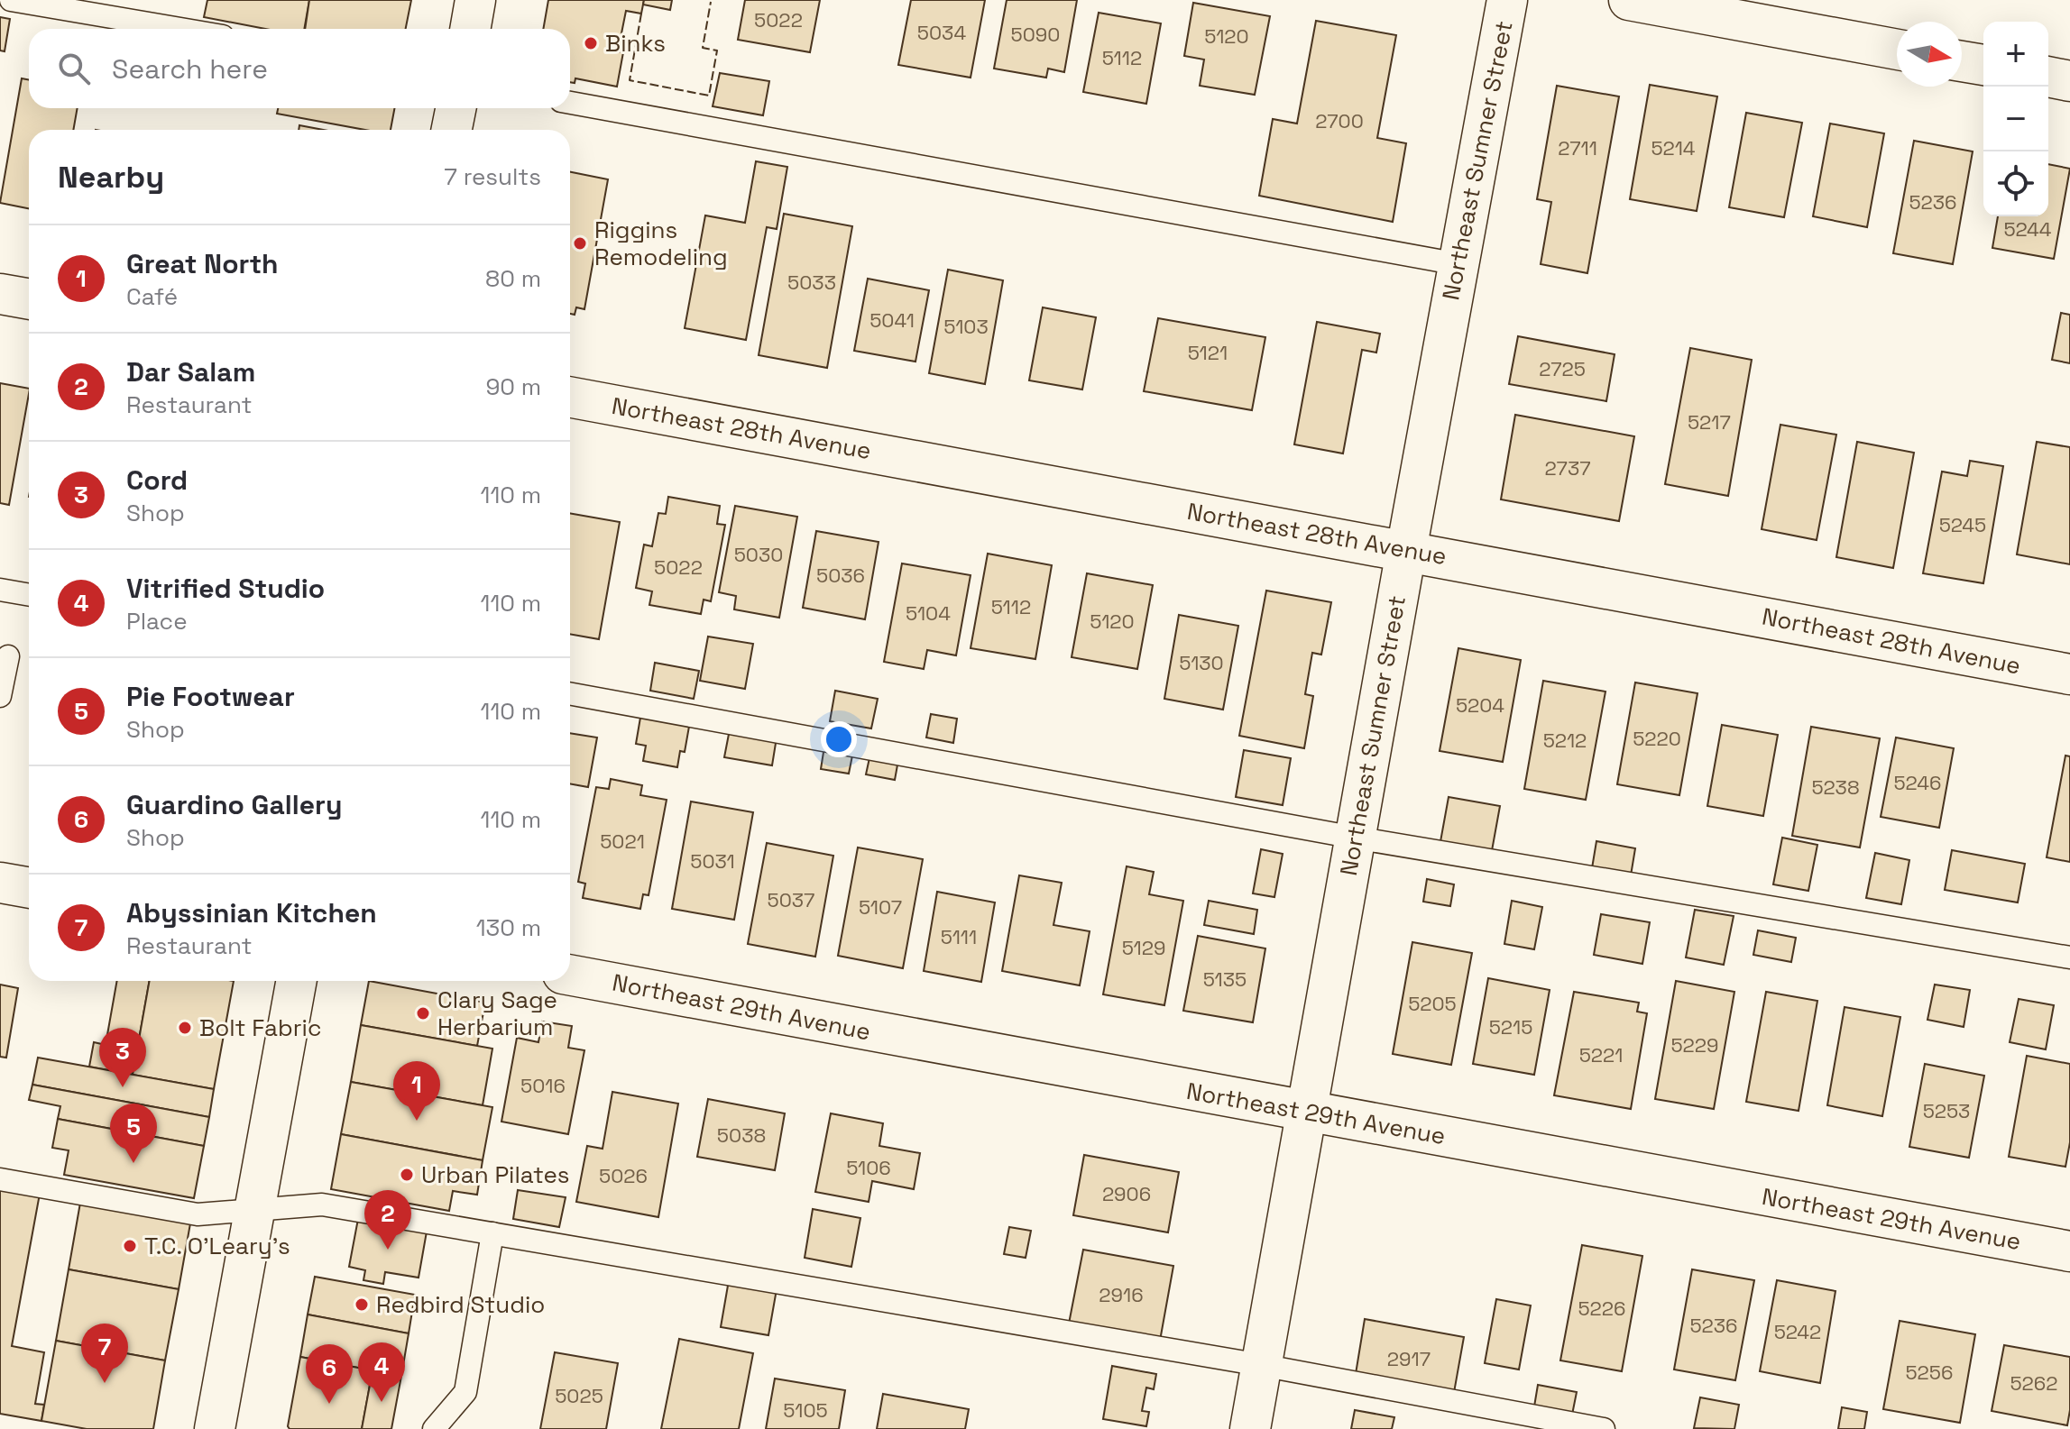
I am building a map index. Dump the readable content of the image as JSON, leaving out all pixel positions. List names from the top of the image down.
{
  "streets": {
    "street": ["Northeast Sumner Street", "Northeast 28th Avenue", "Northeast 29th Avenue"]
  },
  "crossings": [
    ["Northeast Sumner Street", "Northeast 28th Avenue"],
    ["Northeast Sumner Street", "Northeast 29th Avenue"]
  ],
  "places": [
    "Binks",
    "Riggins Remodeling",
    "Clary Sage Herbarium",
    "Bolt Fabric",
    "Urban Pilates",
    "T.C. O'Leary's",
    "Redbird Studio"
  ],
  "house_numbers": [
    "5022",
    "5034",
    "5090",
    "5120",
    "5112",
    "2700",
    "2711",
    "5214",
    "5236",
    "5244",
    "5033",
    "5041",
    "5103",
    "5121",
    "2725",
    "5217",
    "2737",
    "5245",
    "5030",
    "5022",
    "5036",
    "5112",
    "5104",
    "5120",
    "5130",
    "5204",
    "5220",
    "5212",
    "5246",
    "5238",
    "5021",
    "5031",
    "5037",
    "5107",
    "5111",
    "5129",
    "5135",
    "5205",
    "5215",
    "5229",
    "5221",
    "5016",
    "5253",
    "5038",
    "5106",
    "5026",
    "2906",
    "2916",
    "5226",
    "5236",
    "5242",
    "2917",
    "5256",
    "5262",
    "5025",
    "5105"
  ],
  "north": "right",
  "page": {
    "map_buttons": ["+", "−"],
    "search": "Search here",
    "heading": ["Nearby", "7 results"],
    "list": [
      {
        "mark": "1",
        "name": "Great North",
        "note": "Café",
        "value": "80 m"
      },
      {
        "mark": "2",
        "name": "Dar Salam",
        "note": "Restaurant",
        "value": "90 m"
      },
      {
        "mark": "3",
        "name": "Cord",
        "note": "Shop",
        "value": "110 m"
      },
      {
        "mark": "4",
        "name": "Vitrified Studio",
        "note": "Place",
        "value": "110 m"
      },
      {
        "mark": "5",
        "name": "Pie Footwear",
        "note": "Shop",
        "value": "110 m"
      },
      {
        "mark": "6",
        "name": "Guardino Gallery",
        "note": "Shop",
        "value": "110 m"
      },
      {
        "mark": "7",
        "name": "Abyssinian Kitchen",
        "note": "Restaurant",
        "value": "130 m"
      }
    ],
    "pins": [
      "3",
      "1",
      "5",
      "2",
      "7",
      "4",
      "6"
    ]
  }
}
